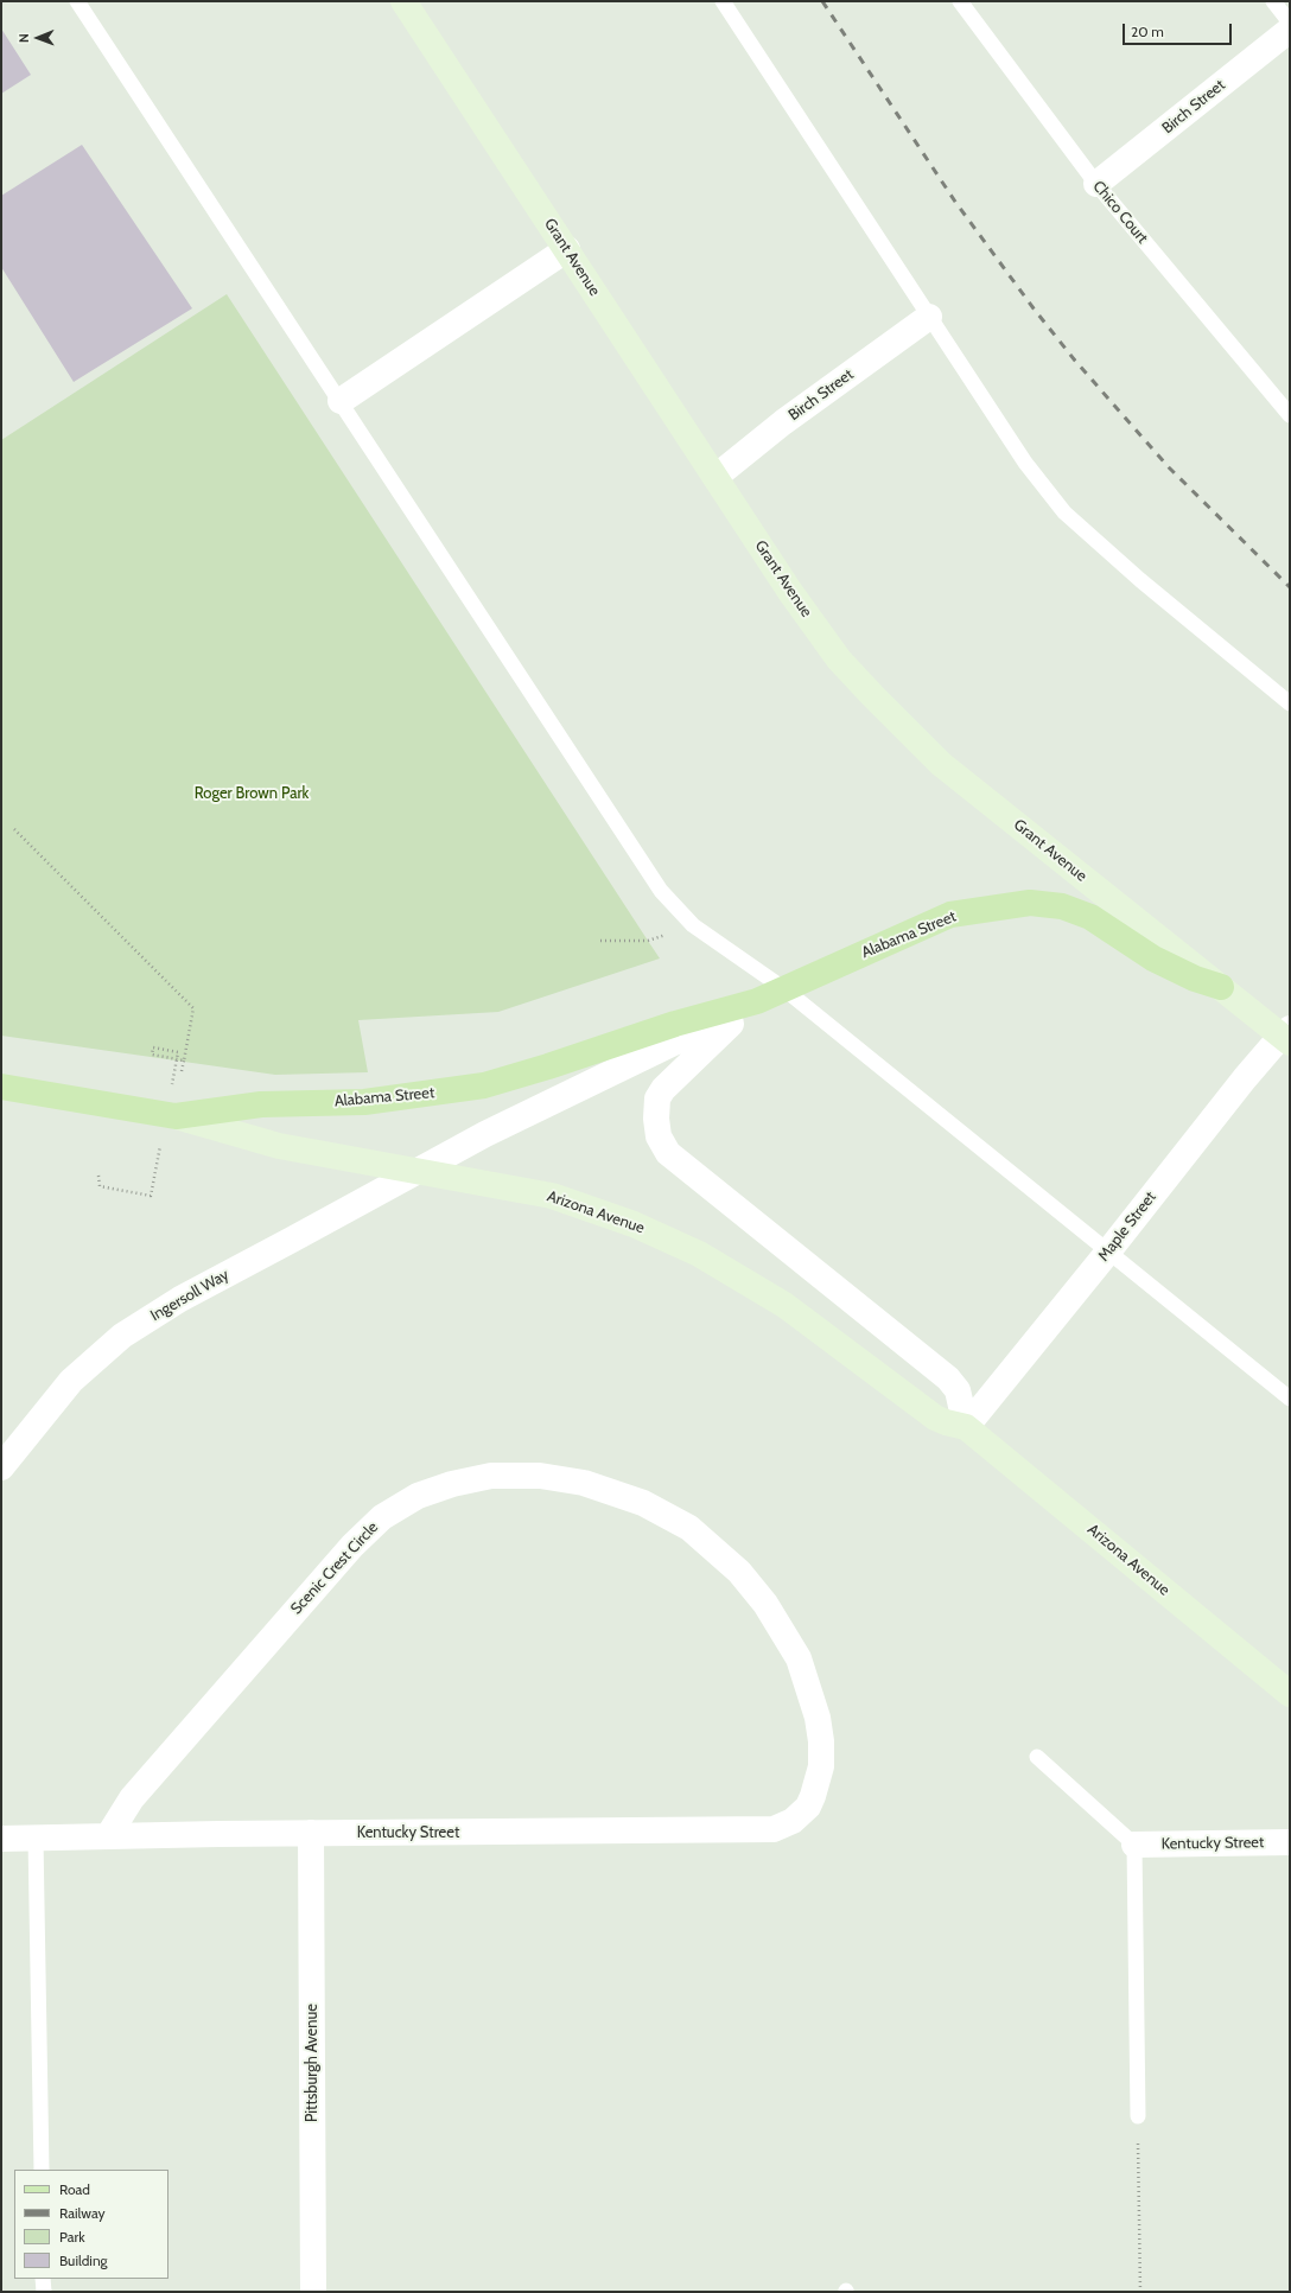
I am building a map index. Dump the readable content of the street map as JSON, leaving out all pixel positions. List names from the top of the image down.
{
  "streets": {
    "main road": ["Grant Avenue", "Alabama Street", "Arizona Avenue"],
    "street": [
      "Birch Street",
      "Maple Street",
      "Ingersoll Way",
      "Scenic Crest Circle",
      "Kentucky Street",
      "Pittsburgh Avenue"
    ],
    "lane": ["Chico Court"]
  },
  "crossings": [
    ["Birch Street", "Chico Court"],
    ["Birch Street", "Grant Avenue"],
    ["Grant Avenue", "Alabama Street"],
    ["Grant Avenue", "Maple Street"],
    ["Alabama Street", "Arizona Avenue"],
    ["Alabama Street", "Ingersoll Way"],
    ["Arizona Avenue", "Maple Street"],
    ["Arizona Avenue", "Ingersoll Way"],
    ["Scenic Crest Circle", "Kentucky Street"],
    ["Kentucky Street", "Pittsburgh Avenue"]
  ],
  "parks": ["Roger Brown Park"],
  "legend": [
    "Road",
    "Railway",
    "Park",
    "Building"
  ],
  "scale_bar": "20 m",
  "north": "left"
}
